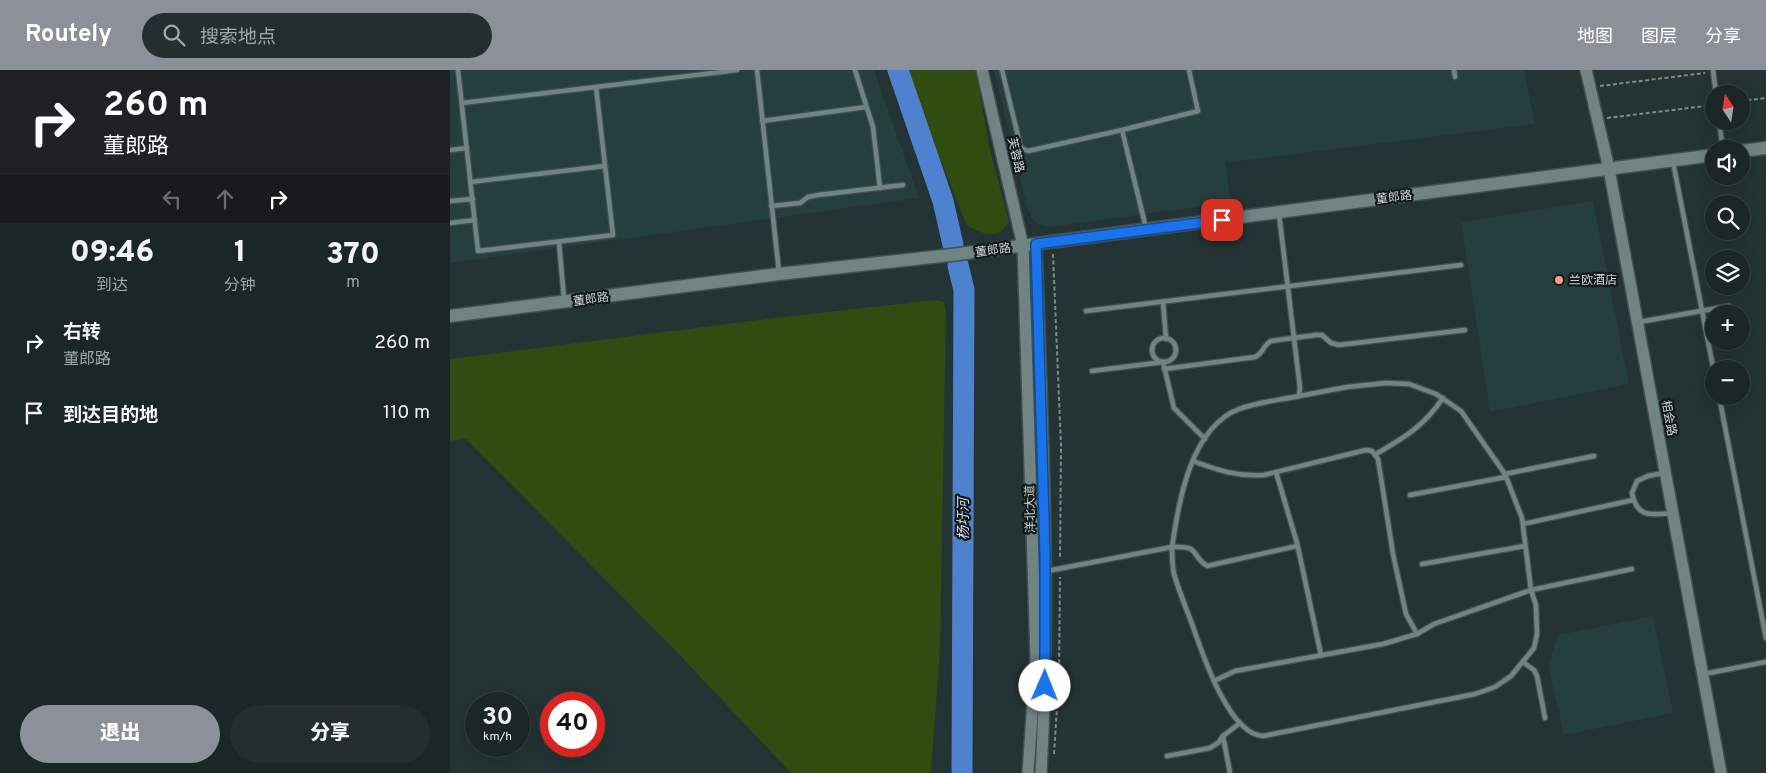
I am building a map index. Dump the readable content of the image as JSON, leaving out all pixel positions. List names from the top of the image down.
{
  "streets": {
    "main road": ["董郎路"],
    "street": ["芙蓉路", "相会路", "洋北大道"]
  },
  "crossings": [
    ["芙蓉路", "董郎路"],
    ["芙蓉路", "洋北大道"],
    ["董郎路", "相会路"],
    ["董郎路", "洋北大道"]
  ],
  "water": ["杨圩河"],
  "places": ["兰欧酒店"],
  "north": "top",
  "page": {
    "header": "Routely",
    "search": "搜索地点",
    "nav": ["地图", "图层", "分享"],
    "turn": ["260 m", "董郎路"],
    "map_buttons": ["+", "−"],
    "eta": [
      "09:46",
      "到达",
      "1",
      "分钟",
      "370",
      "m"
    ],
    "list": [
      {
        "name": "右转",
        "note": "董郎路",
        "value": "260 m"
      },
      {
        "name": "到达目的地",
        "value": "110 m"
      }
    ],
    "speed": "30 km/h",
    "limit": "40",
    "buttons": ["退出", "分享"]
  }
}
